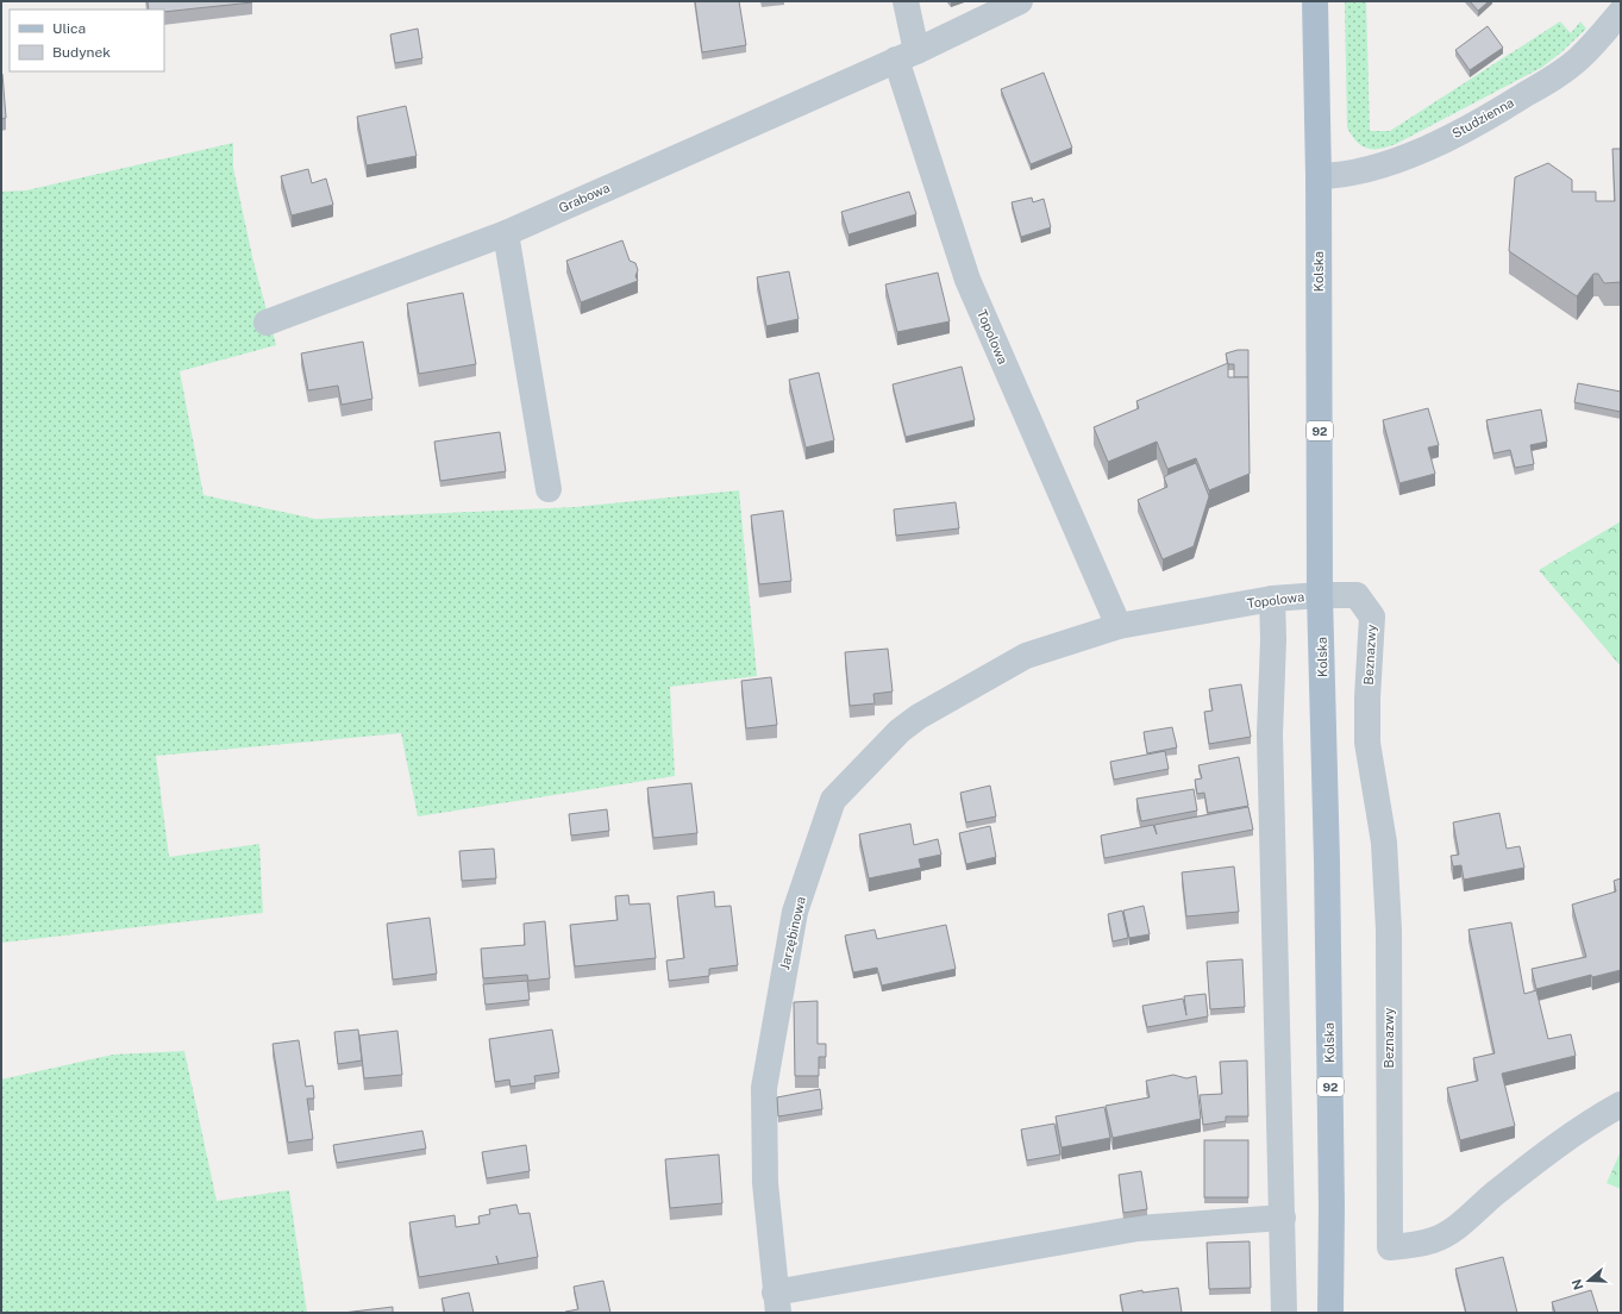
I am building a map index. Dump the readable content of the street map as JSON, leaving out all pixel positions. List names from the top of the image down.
{
  "streets": {
    "main road": ["Kolska", "92"],
    "street": [
      "Studzienna",
      "Grabowa",
      "Topolowa",
      "Beznazwy",
      "Jarzębinowa"
    ]
  },
  "crossings": [
    ["Studzienna", "Kolska"],
    ["Grabowa", "Topolowa"],
    ["Kolska", "Topolowa"],
    ["Kolska", "Beznazwy"],
    ["Topolowa", "Beznazwy"],
    ["Topolowa", "Jarzębinowa"]
  ],
  "legend": ["Ulica", "Budynek"],
  "north": "left"
}
